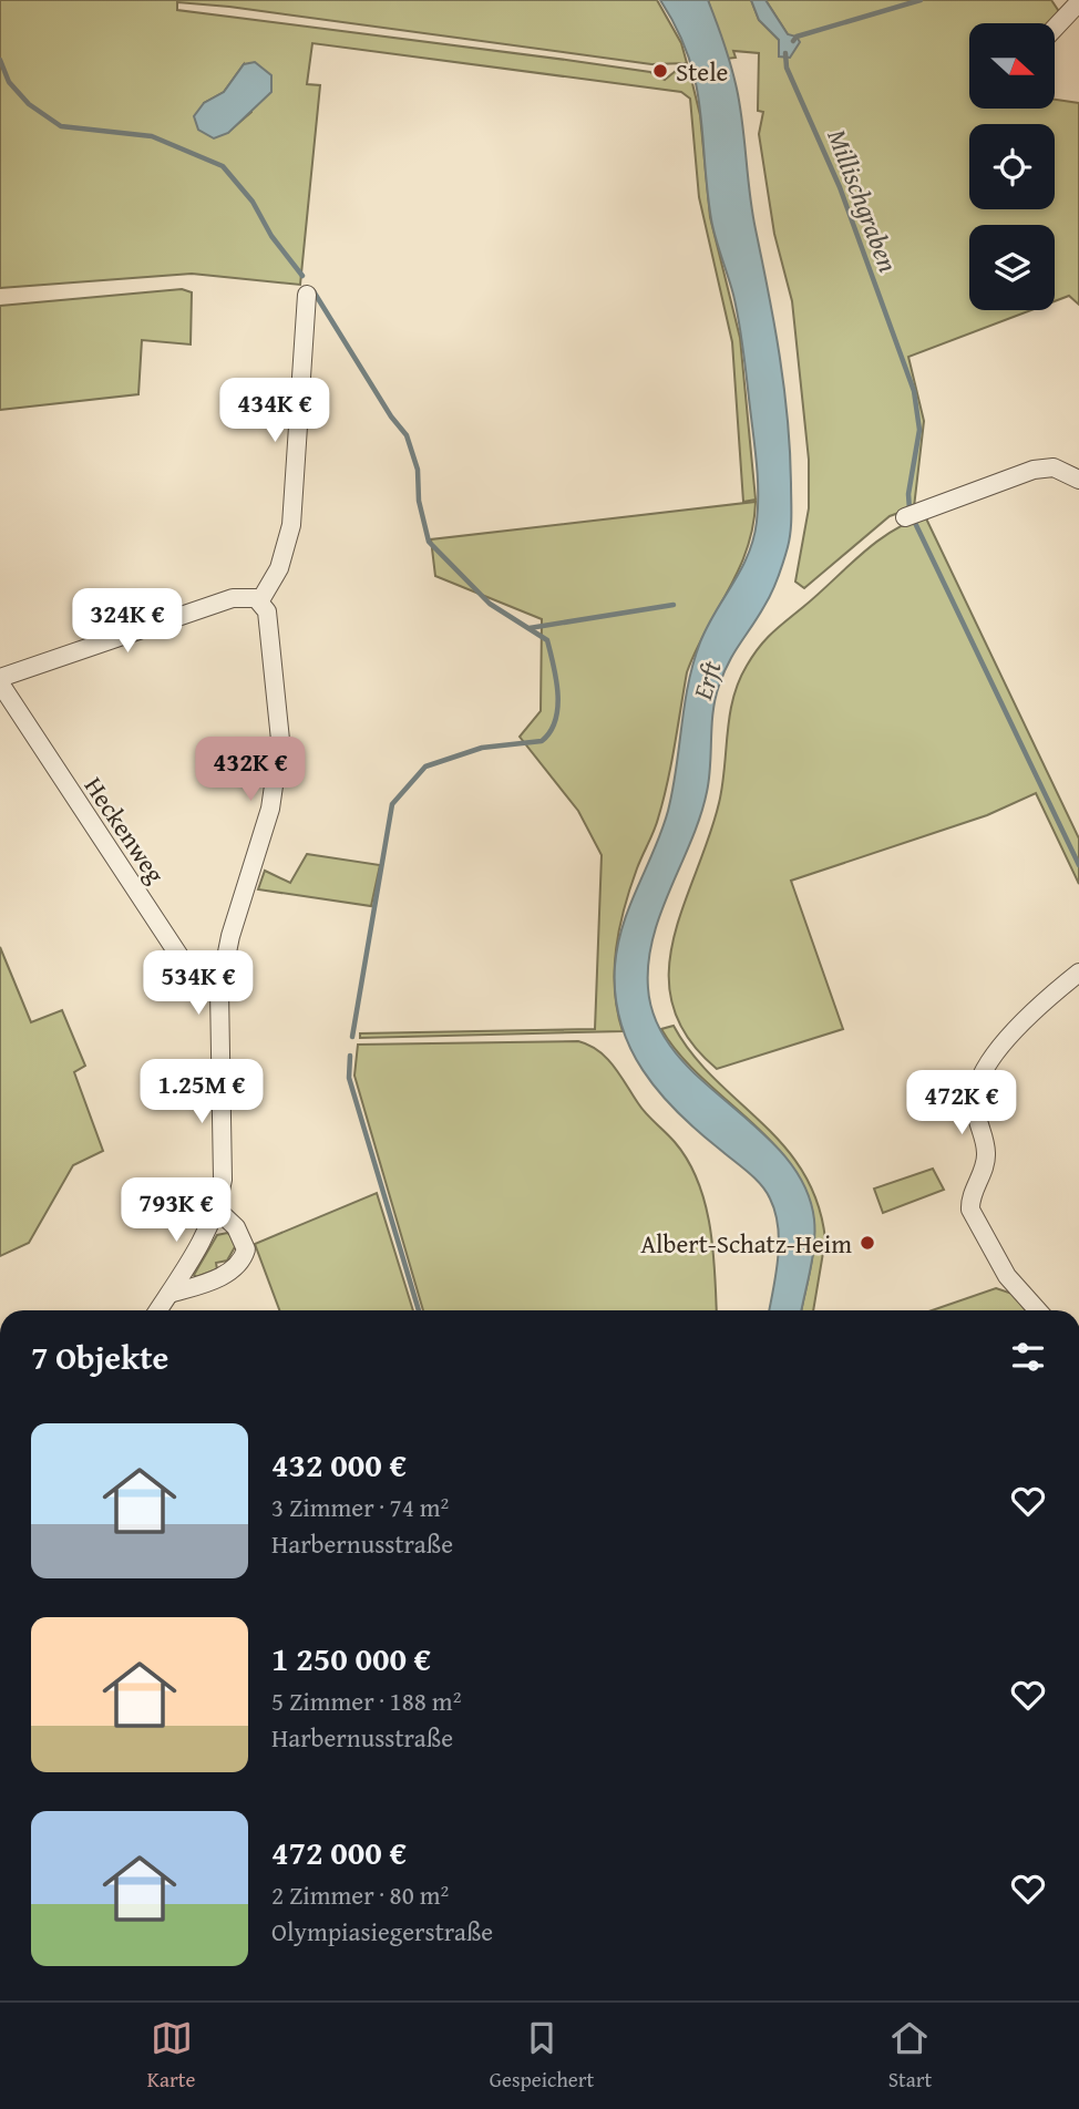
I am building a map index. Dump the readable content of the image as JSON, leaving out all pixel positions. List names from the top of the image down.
{
  "streets": {
    "street": ["Heckenweg"]
  },
  "water": ["Millischgraben", "Erft"],
  "places": ["Stele", "Albert-Schatz-Heim"],
  "north": "right",
  "page": {
    "price": [
      "434K €",
      "324K €",
      "432K €",
      "534K €",
      "1.25M €",
      "472K €",
      "793K €"
    ],
    "heading": "7 Objekte",
    "list": [
      {
        "name": "432 000 €",
        "note": "3 Zimmer · 74 m² · Harbernusstraße"
      },
      {
        "name": "1 250 000 €",
        "note": "5 Zimmer · 188 m² · Harbernusstraße"
      },
      {
        "name": "472 000 €",
        "note": "2 Zimmer · 80 m² · Olympiasiegerstraße"
      }
    ],
    "tabs": ["Karte", "Gespeichert", "Start"]
  }
}
